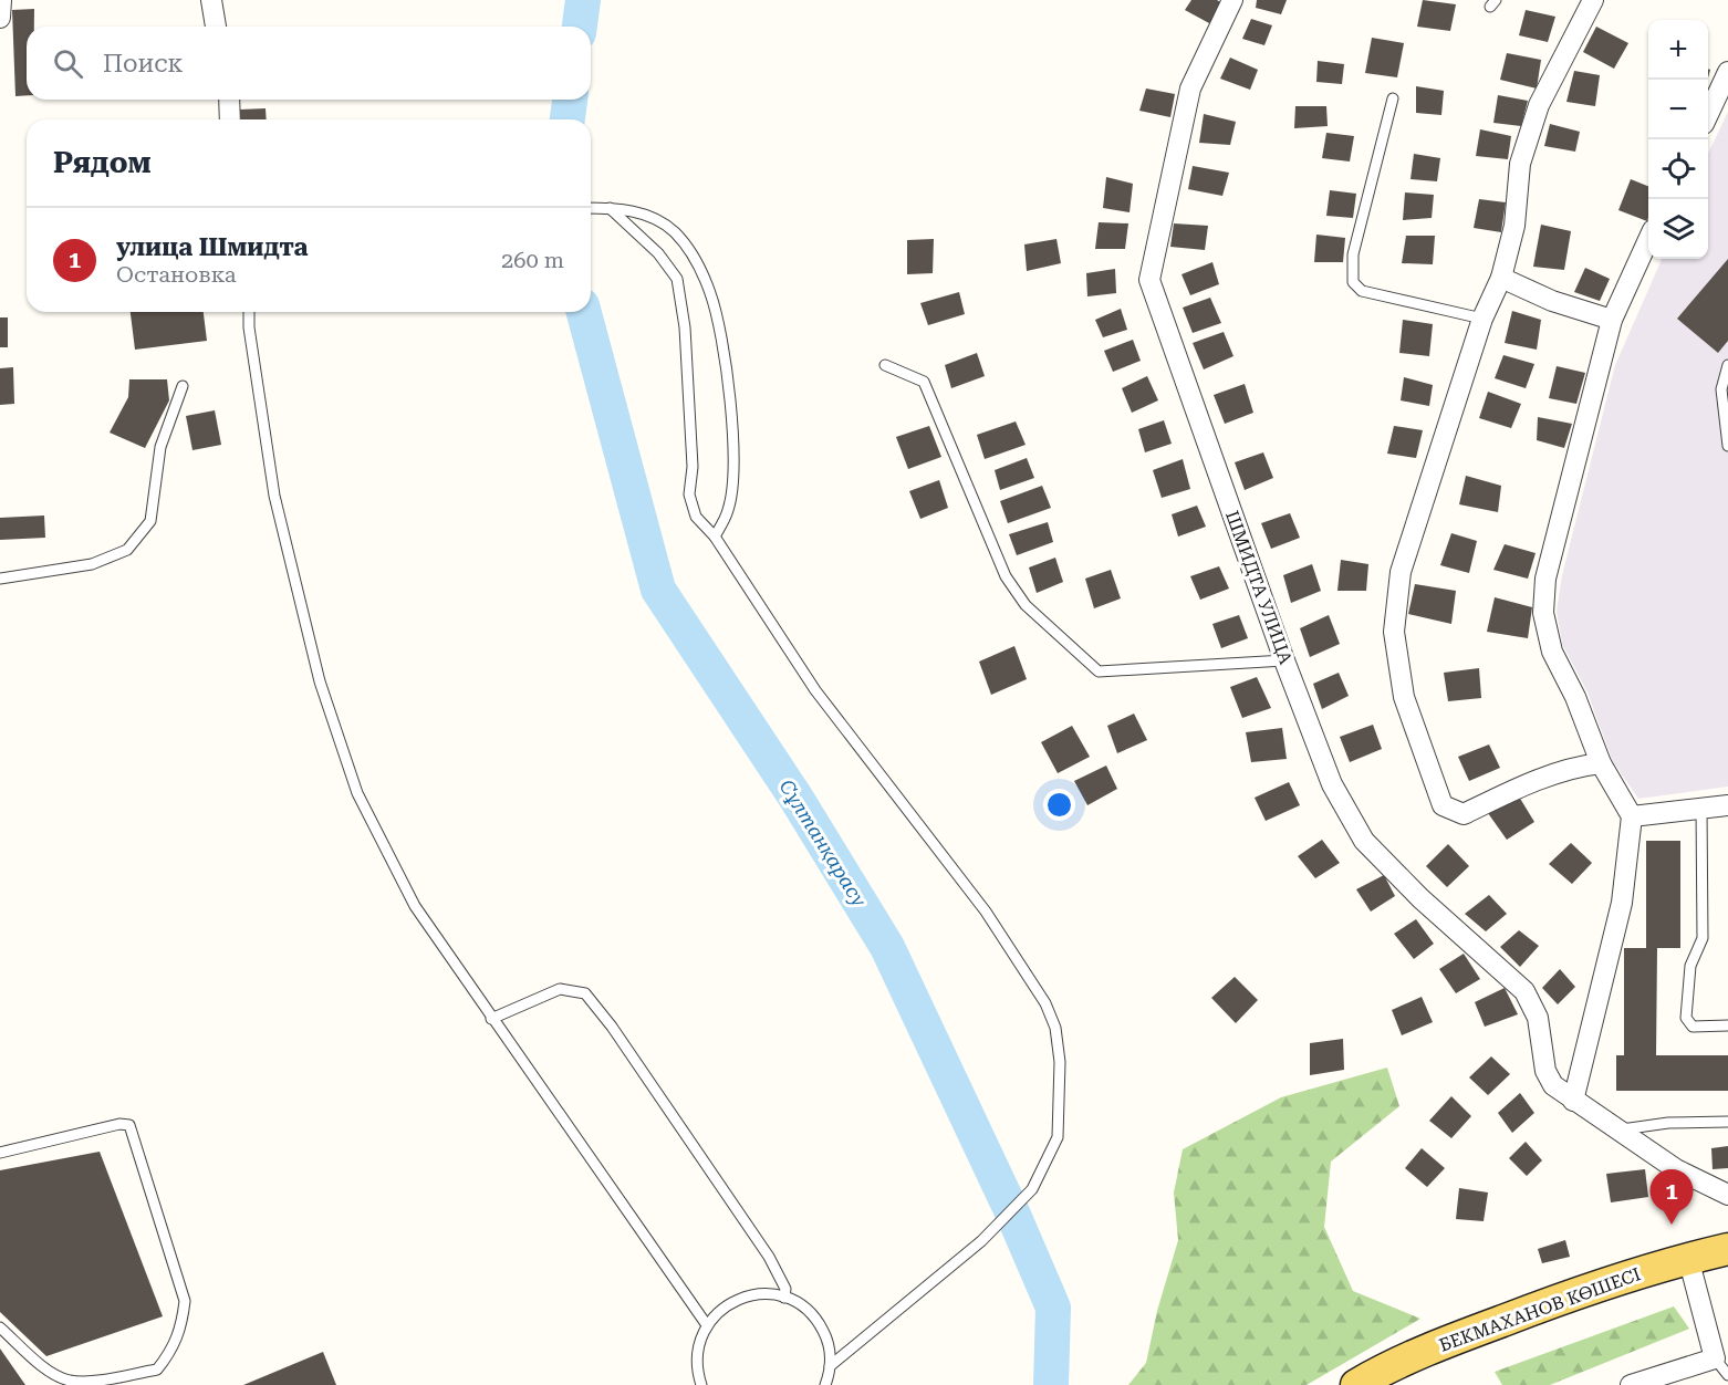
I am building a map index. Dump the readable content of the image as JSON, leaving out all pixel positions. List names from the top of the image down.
{
  "streets": {
    "main road": ["БЕКМАХАНОВ КӨШЕСІ"],
    "street": ["ШМИДТА УЛИЦА"]
  },
  "water": ["Сұлтанқарасу"],
  "page": {
    "map_buttons": ["+", "−"],
    "search": "Поиск",
    "heading": "Рядом",
    "list": [
      {
        "mark": "1",
        "name": "улица Шмидта",
        "note": "Остановка",
        "value": "260 m"
      }
    ],
    "pins": "1"
  }
}
